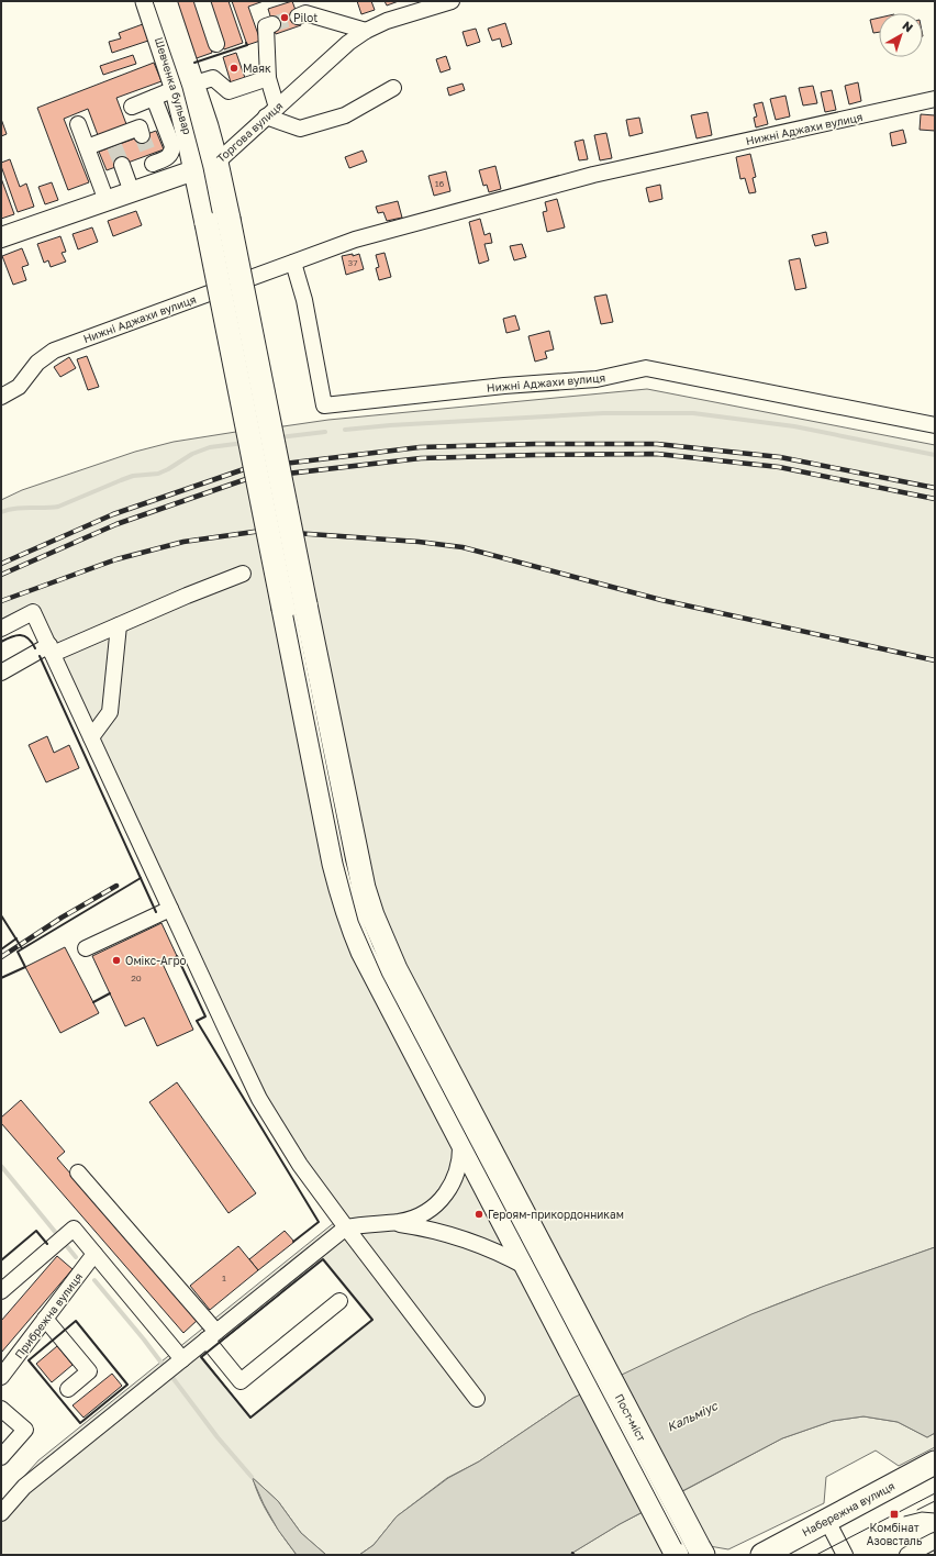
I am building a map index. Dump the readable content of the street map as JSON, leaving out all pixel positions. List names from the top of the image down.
{
  "streets": {
    "highway": ["Шевченка бульвар", "Пост-міст", "Набережна вулиця"],
    "main road": ["Торгова вулиця"],
    "street": ["Нижні Аджахи вулиця", "Прибрежна вулиця"]
  },
  "crossings": [
    ["Шевченка бульвар", "Торгова вулиця"],
    ["Шевченка бульвар", "Пост-міст"]
  ],
  "water": ["Кальміус"],
  "places": {
    "other": [
      "Pilot",
      "Маяк",
      "Омiкс-Агро",
      "Героям-прикордонникам"
    ],
    "transit": ["Комбінат Азовсталь"]
  },
  "house_numbers": [
    "16",
    "37",
    "20",
    "1"
  ],
  "north": "top right"
}
